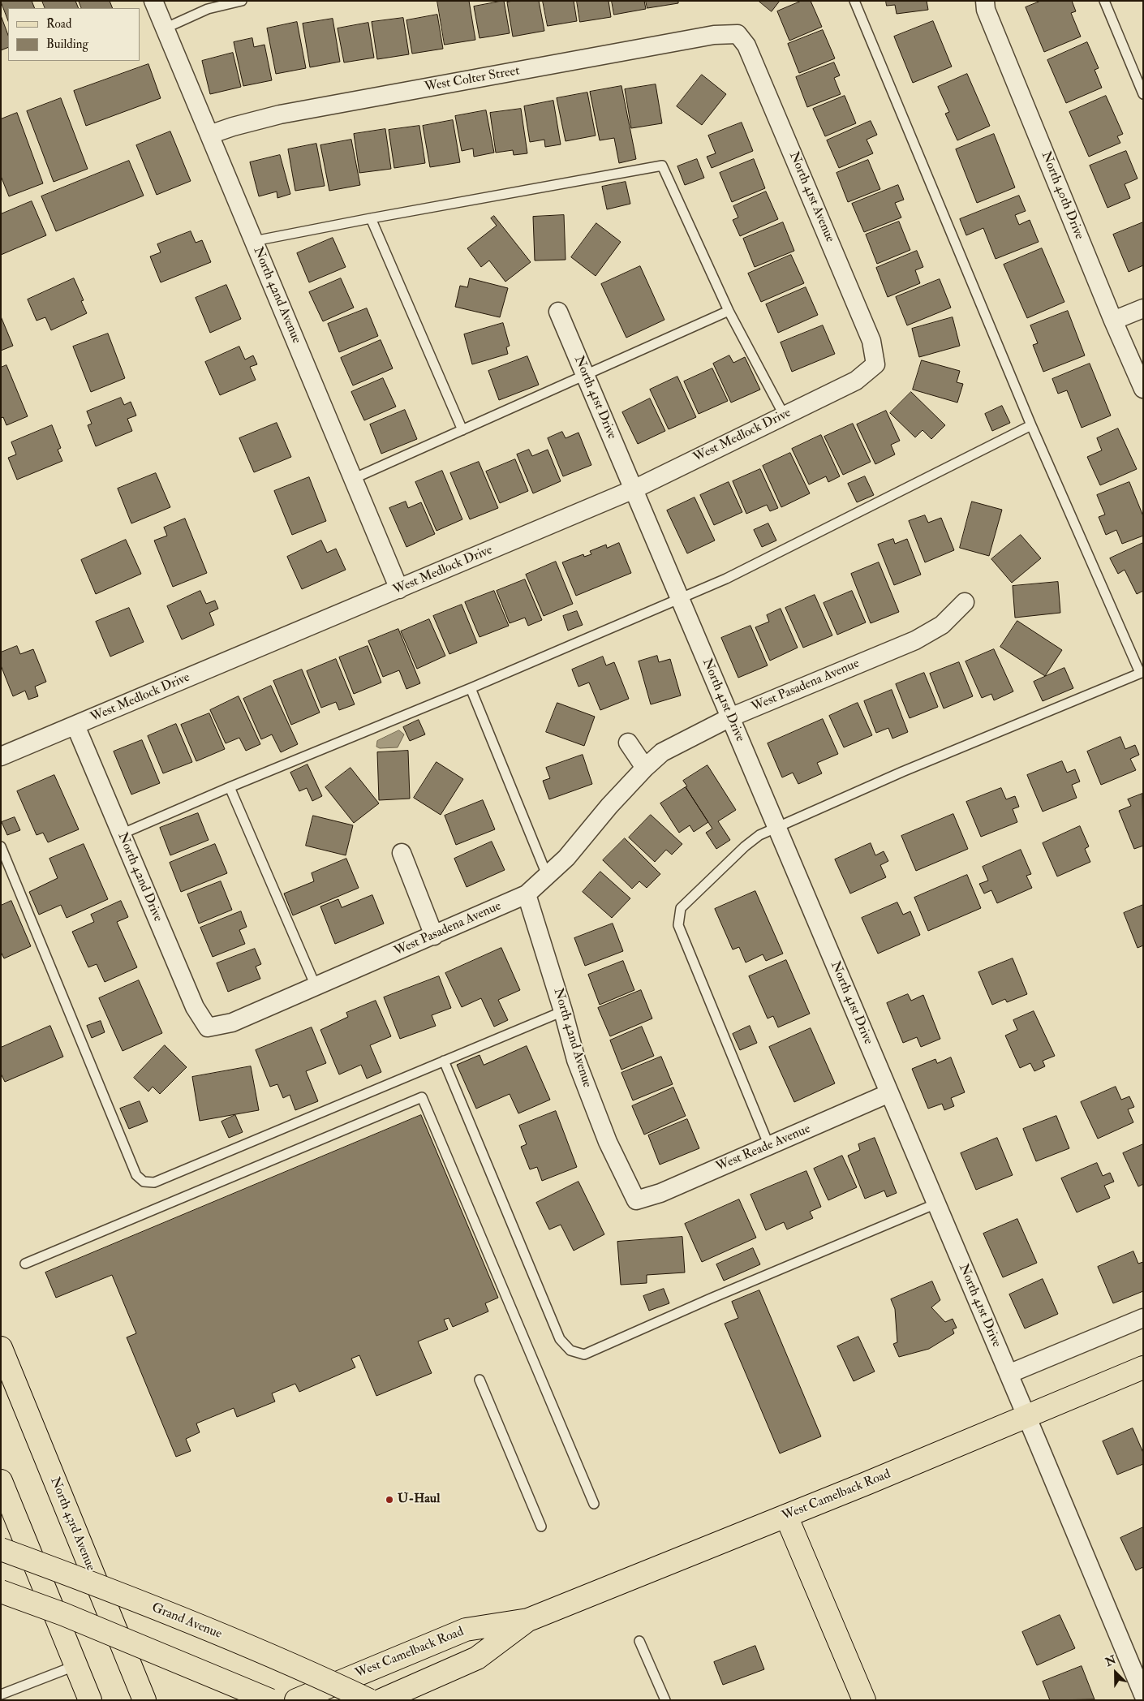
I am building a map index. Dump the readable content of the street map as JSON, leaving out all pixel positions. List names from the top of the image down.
{
  "streets": {
    "main road": ["West Camelback Road", "North 43rd Avenue", "Grand Avenue"],
    "street": [
      "West Colter Street",
      "North 40th Drive",
      "North 41st Avenue",
      "North 42nd Avenue",
      "North 41st Drive",
      "West Medlock Drive",
      "West Pasadena Avenue",
      "North 42nd Drive",
      "West Reade Avenue"
    ]
  },
  "crossings": [
    ["West Colter Street", "North 41st Avenue"],
    ["West Colter Street", "North 42nd Avenue"],
    ["North 41st Avenue", "West Medlock Drive"],
    ["North 42nd Avenue", "West Medlock Drive"],
    ["North 42nd Avenue", "West Pasadena Avenue"],
    ["North 42nd Avenue", "West Reade Avenue"],
    ["North 41st Drive", "West Medlock Drive"],
    ["North 41st Drive", "West Pasadena Avenue"],
    ["North 41st Drive", "West Reade Avenue"],
    ["North 41st Drive", "West Camelback Road"],
    ["West Medlock Drive", "North 42nd Drive"],
    ["West Pasadena Avenue", "North 42nd Drive"]
  ],
  "places": ["U-Haul"],
  "legend": ["Road", "Building"],
  "north": "top left"
}
